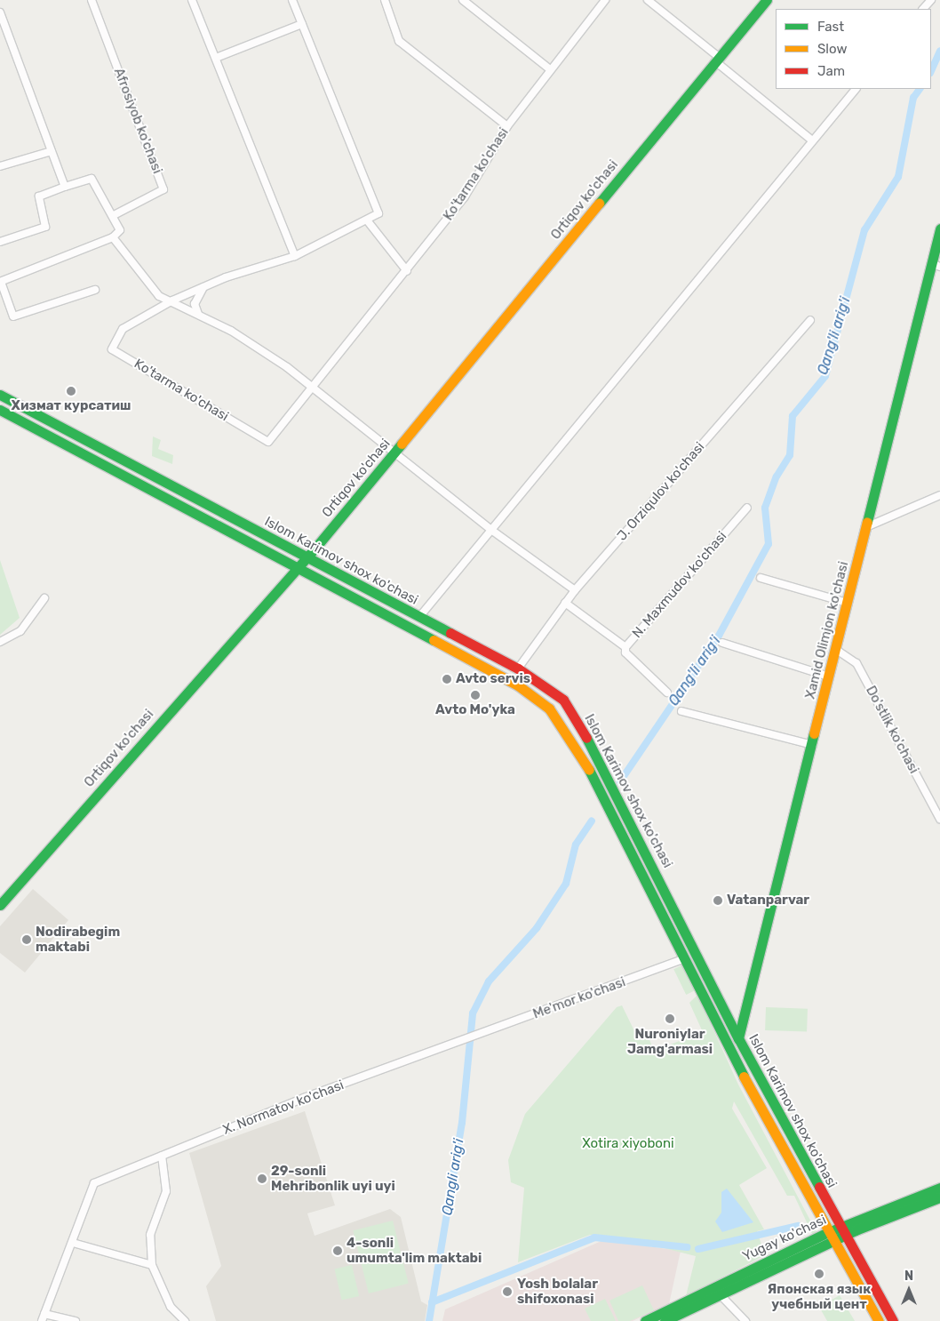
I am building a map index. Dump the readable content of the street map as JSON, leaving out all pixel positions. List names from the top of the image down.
{
  "streets": {
    "main road": [
      "Ortiqov ko'chasi",
      "Islom Karimov shox ko'chasi",
      "Xamid Olimjon ko'chasi",
      "Yugay ko'chasi"
    ],
    "street": [
      "Afrosiyob ko'chasi",
      "Ko'tarma ko'chasi",
      "J. Orziqulov ko'chasi",
      "N. Maxmudov ko'chasi",
      "Do'stlik ko'chasi",
      "Me'mor ko'chasi",
      "X. Normatov ko'chasi"
    ]
  },
  "crossings": [
    ["Ortiqov ko'chasi", "Islom Karimov shox ko'chasi"],
    ["J. Orziqulov ko'chasi", "Islom Karimov shox ko'chasi"],
    ["J. Orziqulov ko'chasi", "N. Maxmudov ko'chasi"],
    ["Islom Karimov shox ko'chasi", "Xamid Olimjon ko'chasi"],
    ["Islom Karimov shox ko'chasi", "Me'mor ko'chasi"],
    ["Islom Karimov shox ko'chasi", "Yugay ko'chasi"],
    ["Xamid Olimjon ko'chasi", "Do'stlik ko'chasi"],
    ["Me'mor ko'chasi", "X. Normatov ko'chasi"]
  ],
  "water": ["Qang'li arig'i", "Qangli arig'i"],
  "parks": ["Xotira xiyoboni"],
  "places": [
    "Хизмат курсатиш",
    "Avto servis",
    "Avto Mo'yka",
    "Vatanparvar",
    "Nodirabegim maktabi",
    "Nuroniylar Jamg'armasi",
    "29-sonli Mehribonlik uyi uyi",
    "4-sonli umumta'lim maktabi",
    "Японская язык учебный цент",
    "Yosh bolalar shifoxonasi"
  ],
  "legend": ["Fast", "Slow", "Jam"],
  "north": "top"
}
